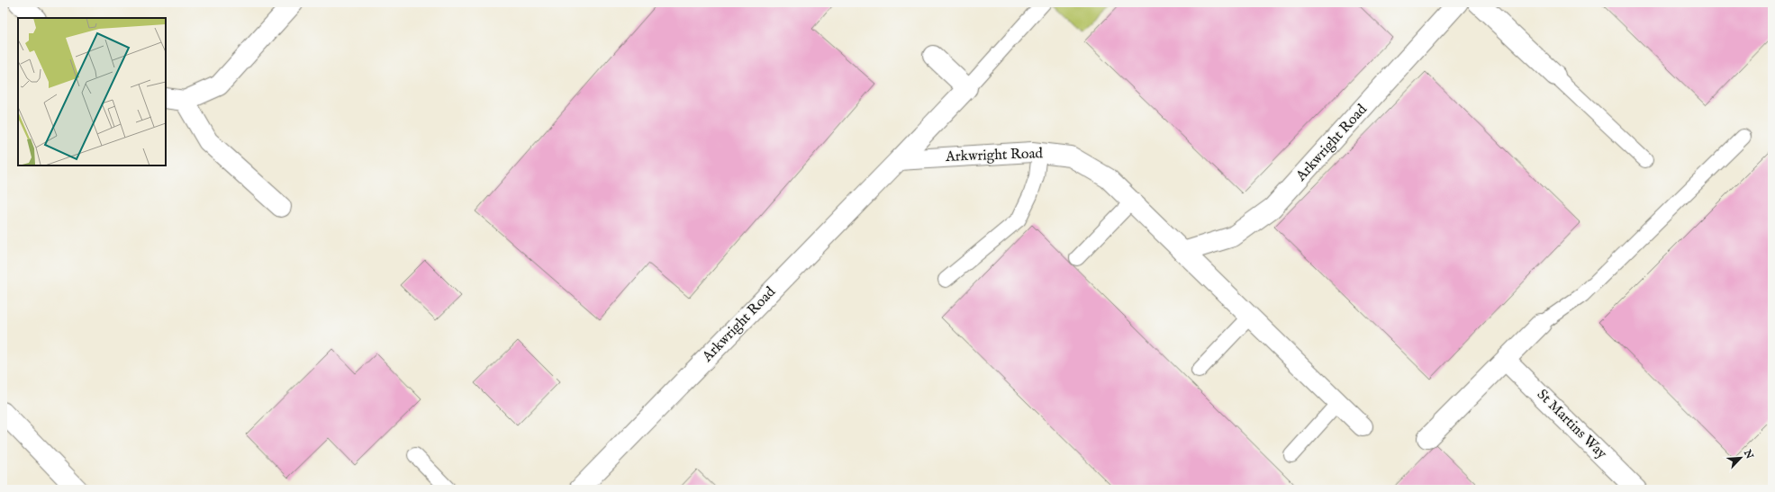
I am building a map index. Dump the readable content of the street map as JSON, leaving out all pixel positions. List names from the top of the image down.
{
  "streets": {
    "street": ["Arkwright Road", "St Martins Way"]
  },
  "north": "top right"
}
